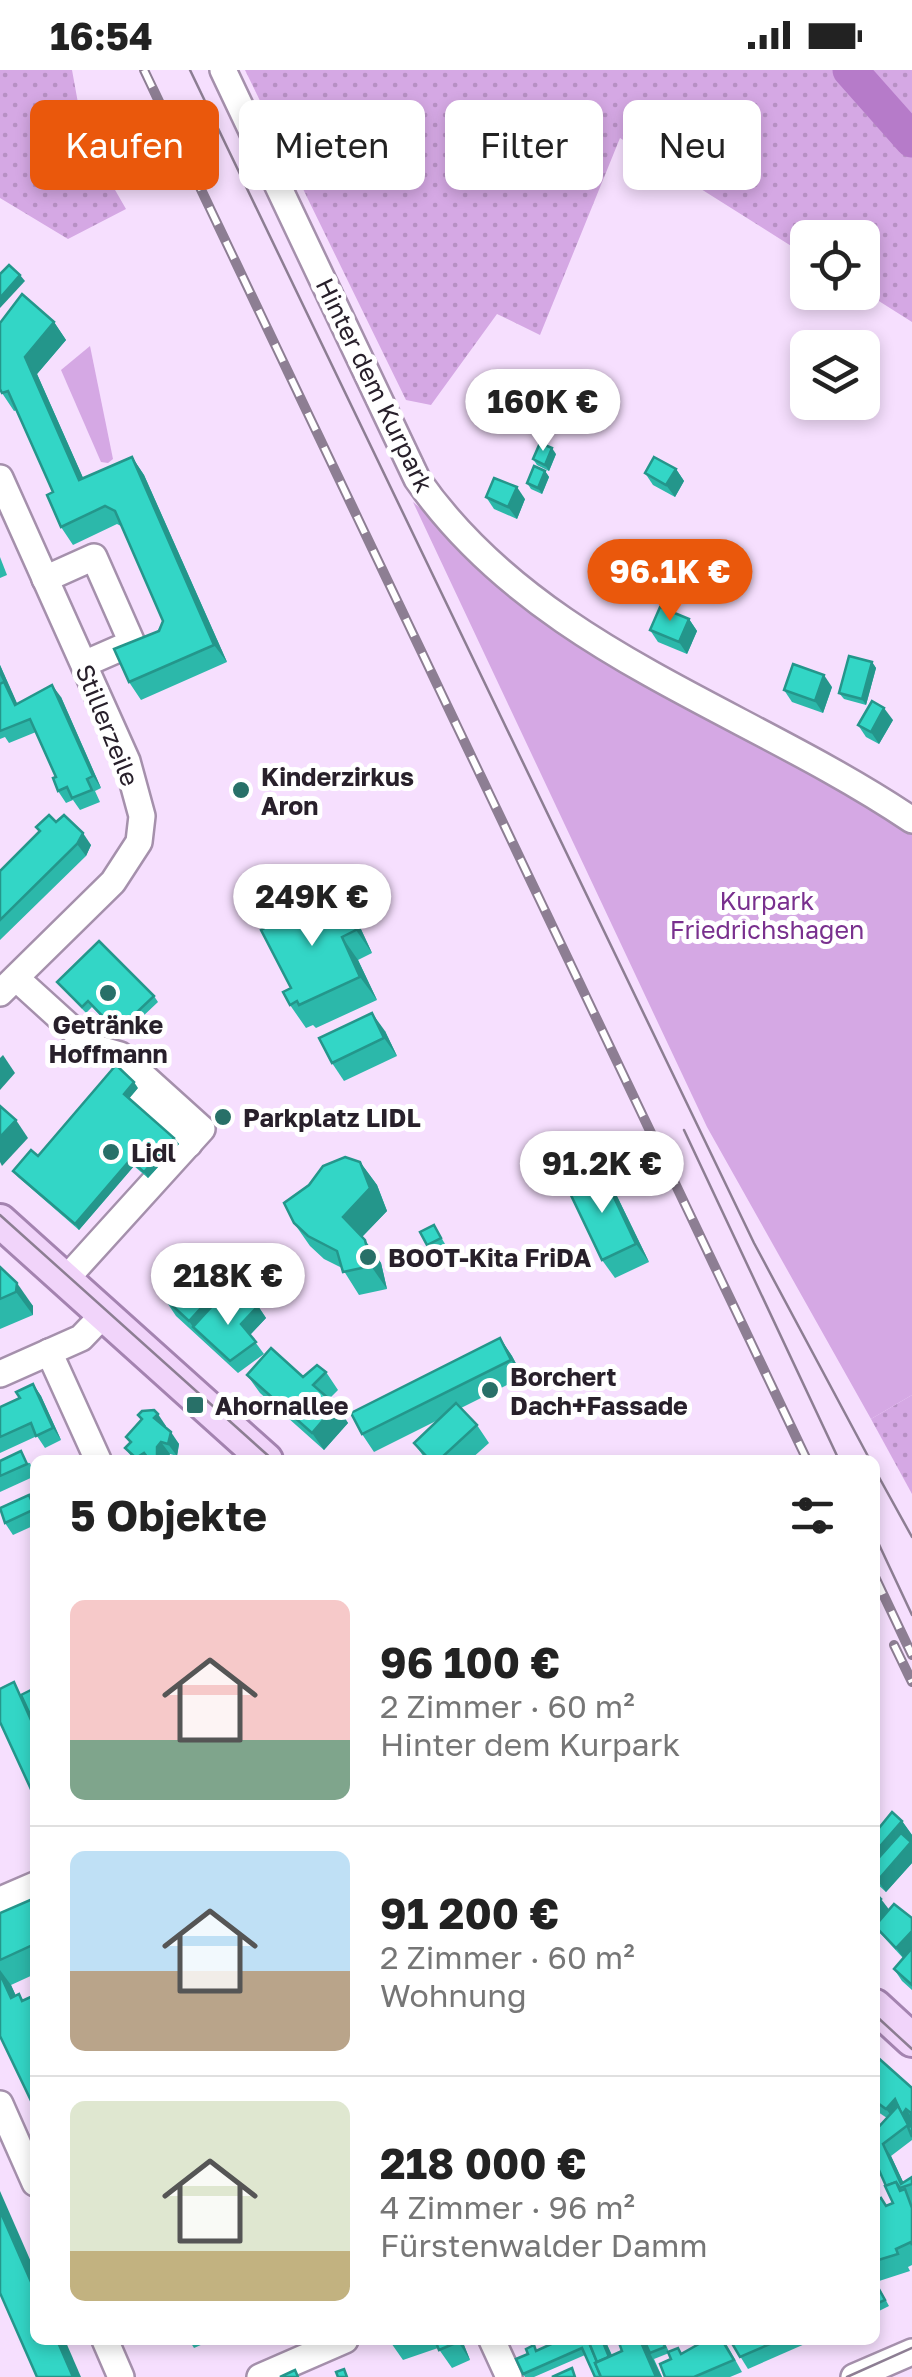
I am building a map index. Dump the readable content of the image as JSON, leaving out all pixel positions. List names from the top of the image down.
{
  "streets": {
    "street": ["Hinter dem Kurpark", "Stillerzeile"]
  },
  "parks": ["Kurpark Friedrichshagen"],
  "places": {
    "other": [
      "Kinderzirkus Aron",
      "Getränke Hoffmann",
      "Parkplatz LIDL",
      "Lidl",
      "BOOT-Kita FriDA",
      "Borchert Dach+Fassade"
    ],
    "transit": ["Ahornallee"]
  },
  "page": {
    "status": "16:54",
    "chip": [
      "Kaufen",
      "Mieten",
      "Filter",
      "Neu"
    ],
    "price": [
      "160K €",
      "96.1K €",
      "249K €",
      "91.2K €",
      "218K €"
    ],
    "heading": "5 Objekte",
    "list": [
      {
        "name": "96 100 €",
        "note": "2 Zimmer · 60 m² · Hinter dem Kurpark"
      },
      {
        "name": "91 200 €",
        "note": "2 Zimmer · 60 m² · Wohnung"
      },
      {
        "name": "218 000 €",
        "note": "4 Zimmer · 96 m² · Fürstenwalder Damm"
      }
    ]
  }
}
